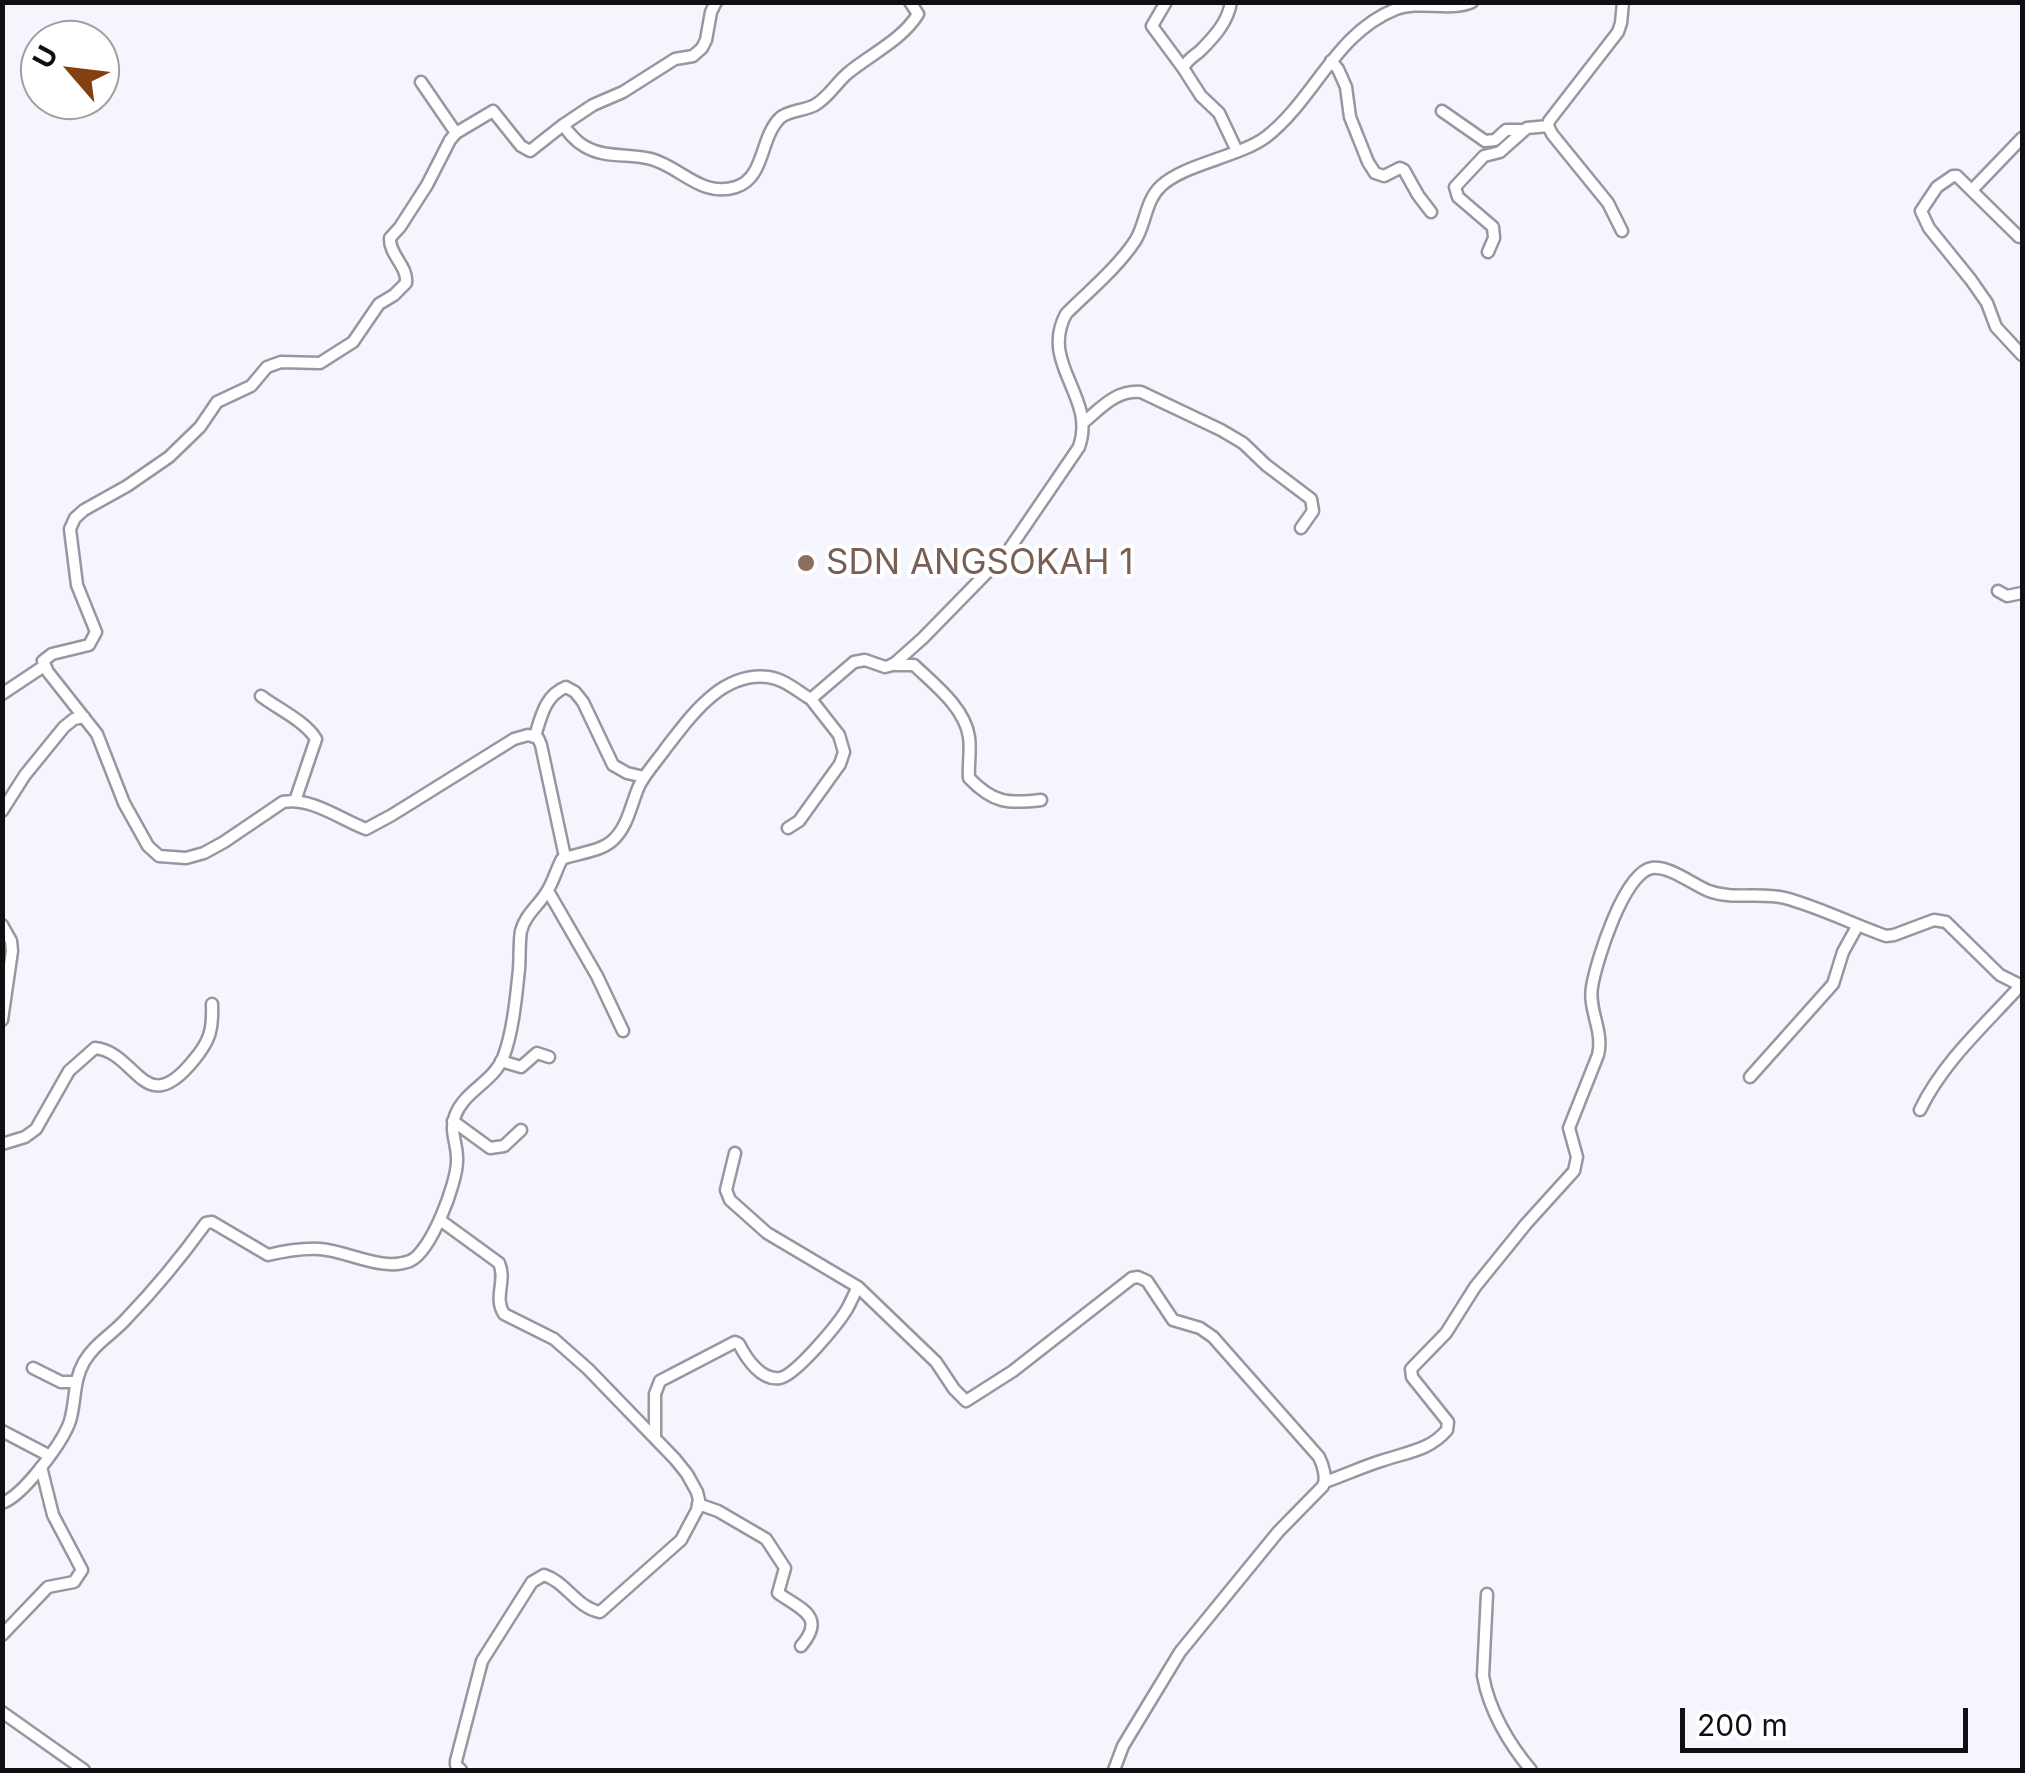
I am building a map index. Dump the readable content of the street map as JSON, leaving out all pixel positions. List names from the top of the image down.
{
  "places": ["SDN ANGSOKAH 1"],
  "scale_bar": "200 m",
  "north": "top left"
}
